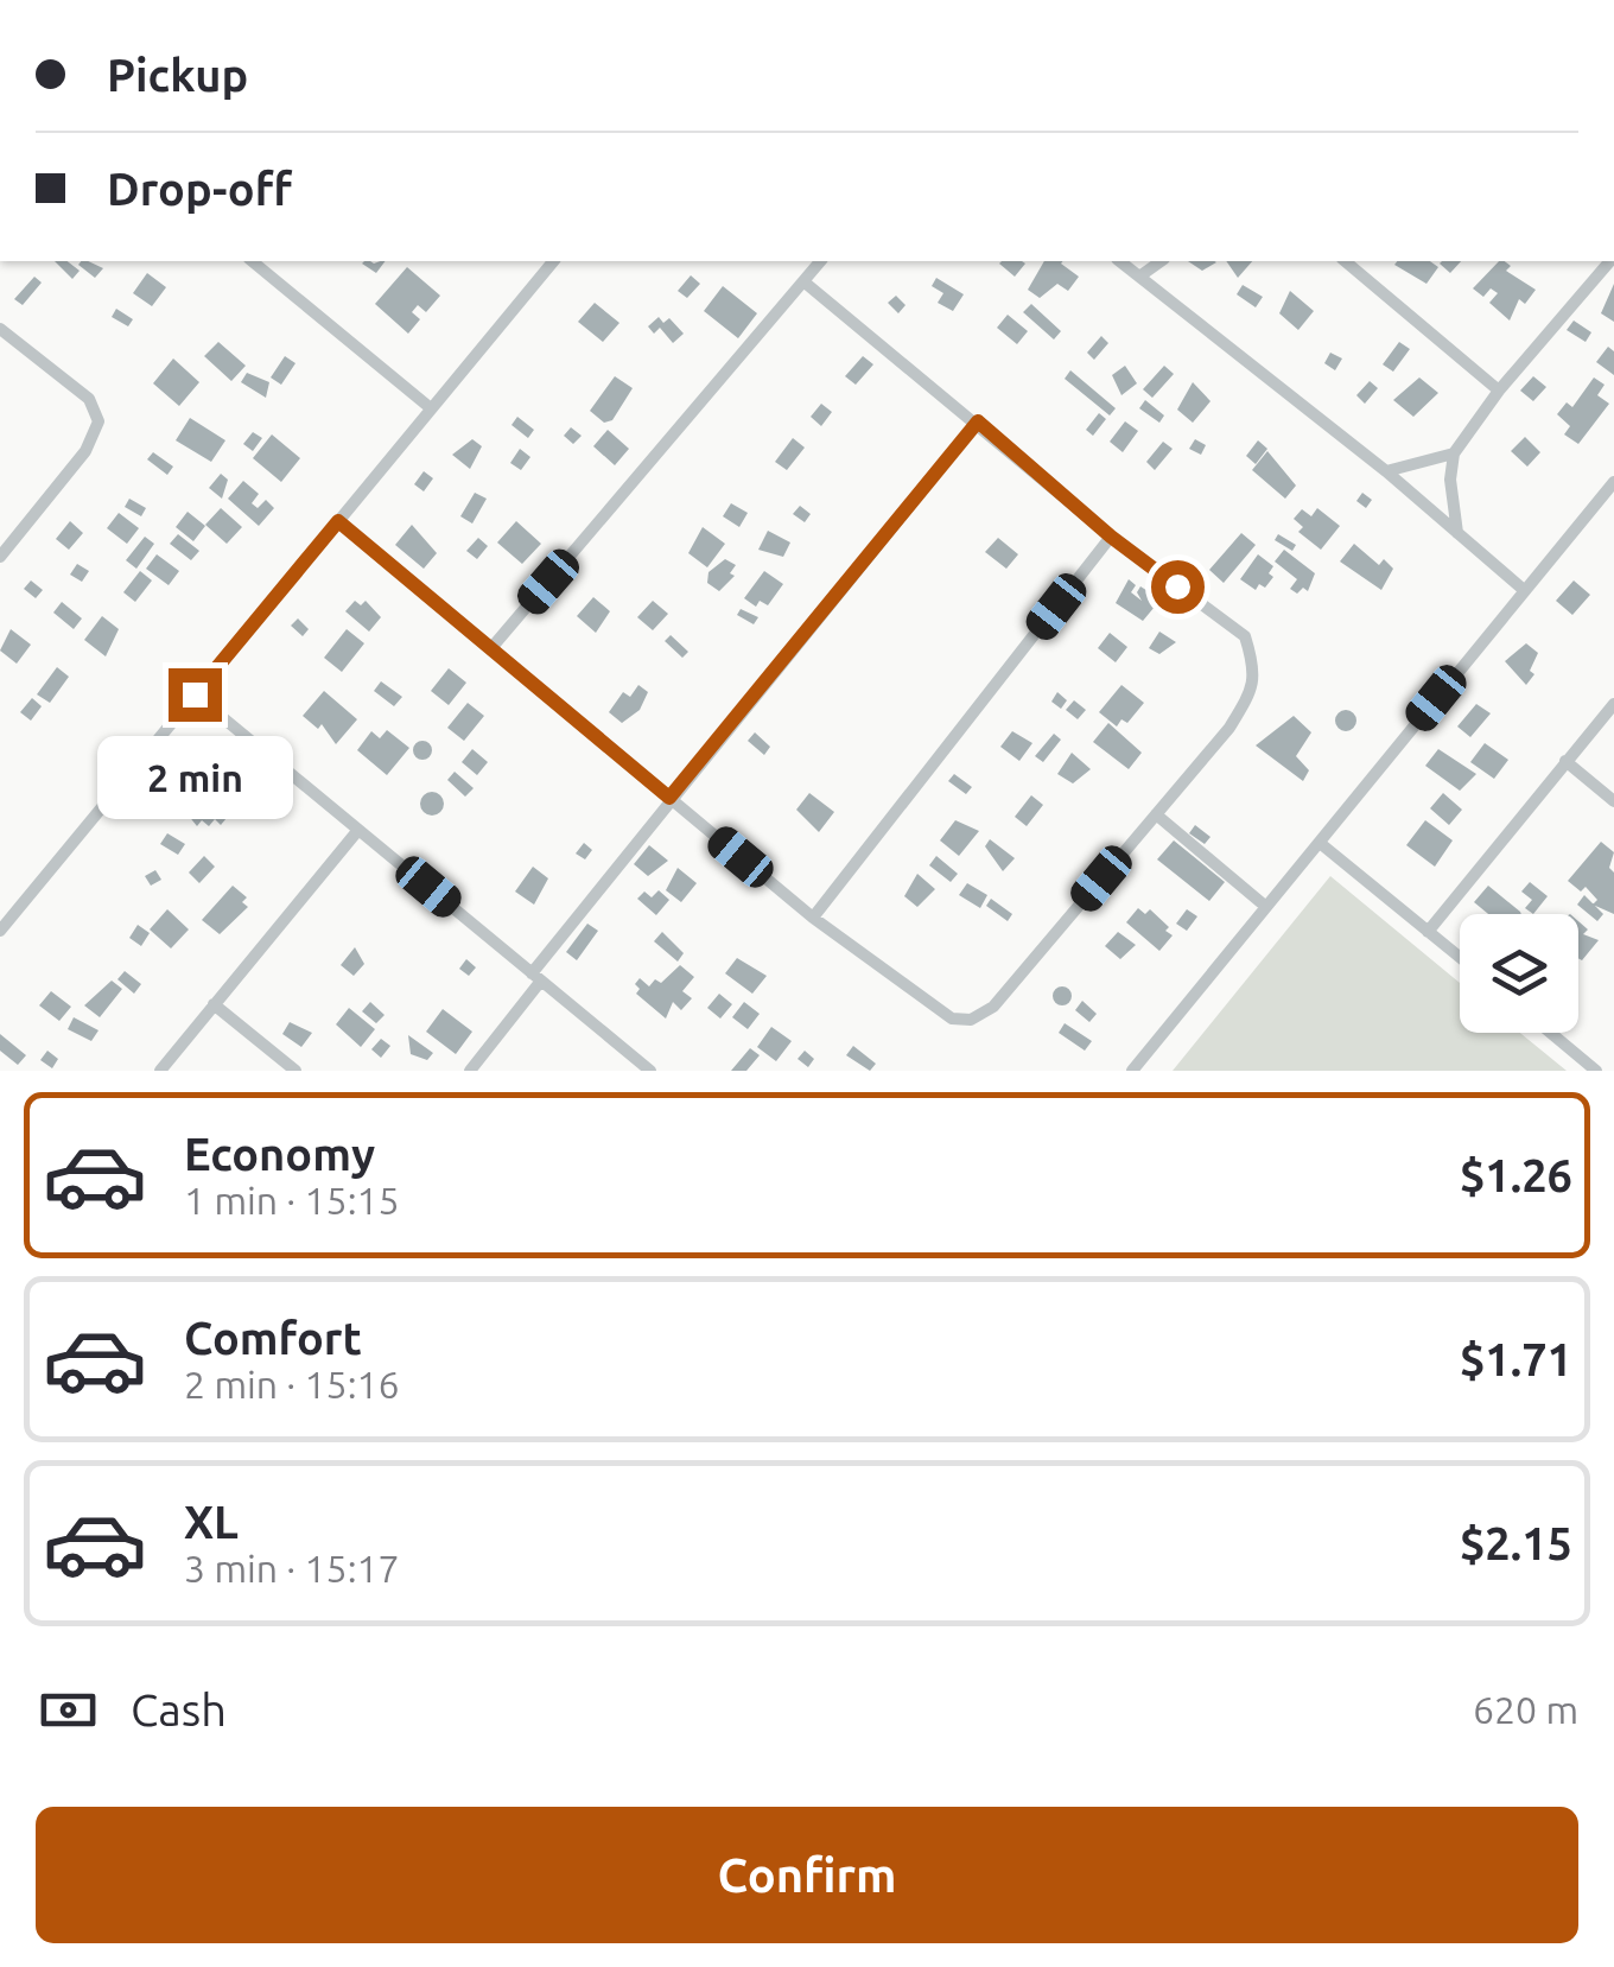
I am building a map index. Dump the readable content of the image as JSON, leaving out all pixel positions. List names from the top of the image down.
{
  "page": {
    "banner": ["Pickup", "Drop-off"],
    "bubble": "2 min",
    "list": [
      {
        "name": "Economy",
        "note": "1 min · 15:15",
        "value": "$1.26"
      },
      {
        "name": "Comfort",
        "note": "2 min · 15:16",
        "value": "$1.71"
      },
      {
        "name": "XL",
        "note": "3 min · 15:17",
        "value": "$2.15"
      }
    ],
    "pay": ["Cash", "620 m"],
    "buttons": "Confirm"
  }
}
